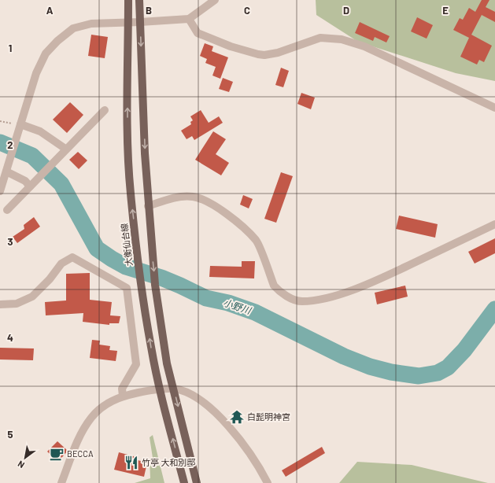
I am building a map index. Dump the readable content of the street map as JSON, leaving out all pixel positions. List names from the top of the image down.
{
  "streets": {
    "main road": ["大衡仙台線"]
  },
  "water": ["小野川"],
  "places": {
    "temple": ["白髭明神宮"],
    "cafe": ["BECCA"],
    "restaurant": ["竹亭 大和別邸"]
  },
  "north": "bottom left",
  "grid": {
    "columns": [
      "A",
      "B",
      "C",
      "D",
      "E"
    ],
    "rows": [
      "1",
      "2",
      "3",
      "4",
      "5"
    ]
  }
}
